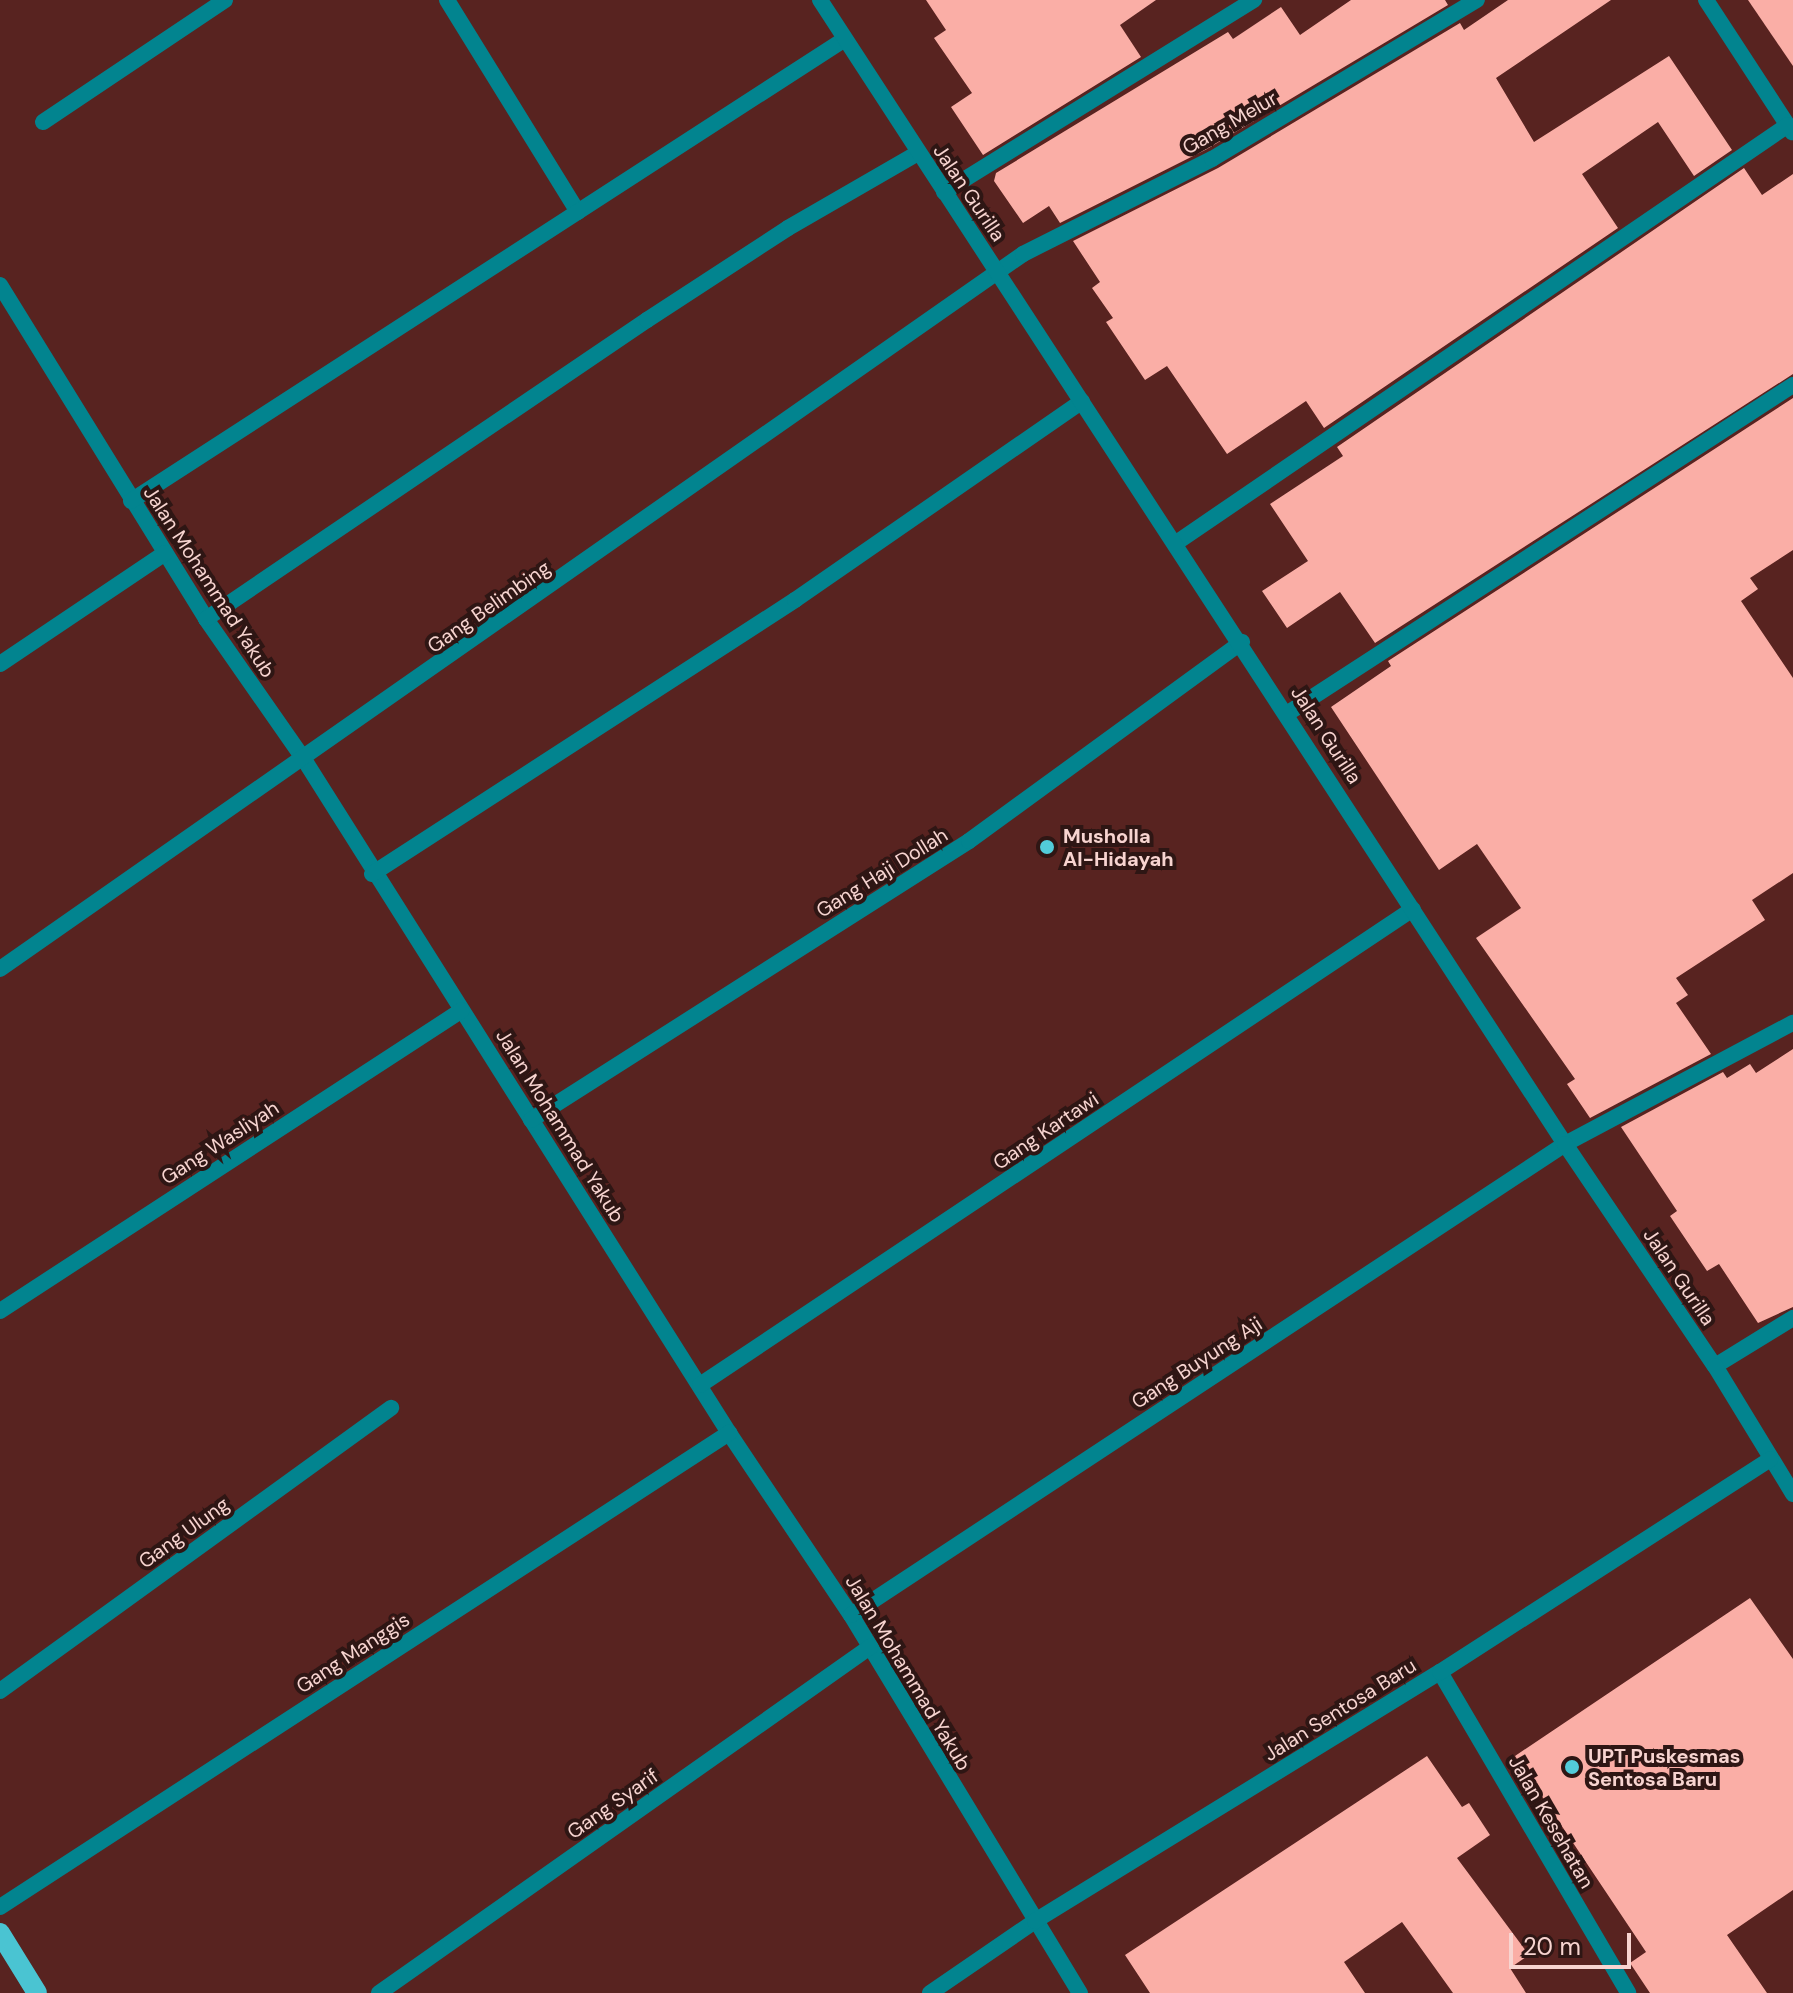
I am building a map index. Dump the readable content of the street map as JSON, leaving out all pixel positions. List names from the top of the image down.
{
  "streets": {
    "street": [
      "Gang Melur",
      "Jalan Gurilla",
      "Jalan Mohammad Yakub",
      "Gang Belimbing",
      "Gang Haji Dollah",
      "Gang Kartawi",
      "Gang Wasliyah",
      "Gang Buyung Aji",
      "Gang Ulung",
      "Gang Manggis",
      "Jalan Sentosa Baru",
      "Gang Syarif",
      "Jalan Kesehatan"
    ]
  },
  "crossings": [
    ["Gang Melur", "Jalan Gurilla"],
    ["Gang Melur", "Gang Belimbing"],
    ["Jalan Gurilla", "Gang Belimbing"],
    ["Jalan Gurilla", "Gang Haji Dollah"],
    ["Jalan Gurilla", "Gang Kartawi"],
    ["Jalan Gurilla", "Gang Buyung Aji"],
    ["Jalan Gurilla", "Jalan Sentosa Baru"],
    ["Jalan Mohammad Yakub", "Gang Belimbing"],
    ["Jalan Mohammad Yakub", "Gang Haji Dollah"],
    ["Jalan Mohammad Yakub", "Gang Kartawi"],
    ["Jalan Mohammad Yakub", "Gang Wasliyah"],
    ["Jalan Mohammad Yakub", "Gang Buyung Aji"],
    ["Jalan Mohammad Yakub", "Gang Manggis"],
    ["Jalan Mohammad Yakub", "Jalan Sentosa Baru"],
    ["Jalan Mohammad Yakub", "Gang Syarif"],
    ["Jalan Sentosa Baru", "Jalan Kesehatan"]
  ],
  "places": ["Musholla Al-Hidayah", "UPT Puskesmas Sentosa Baru"],
  "scale_bar": "20 m"
}
